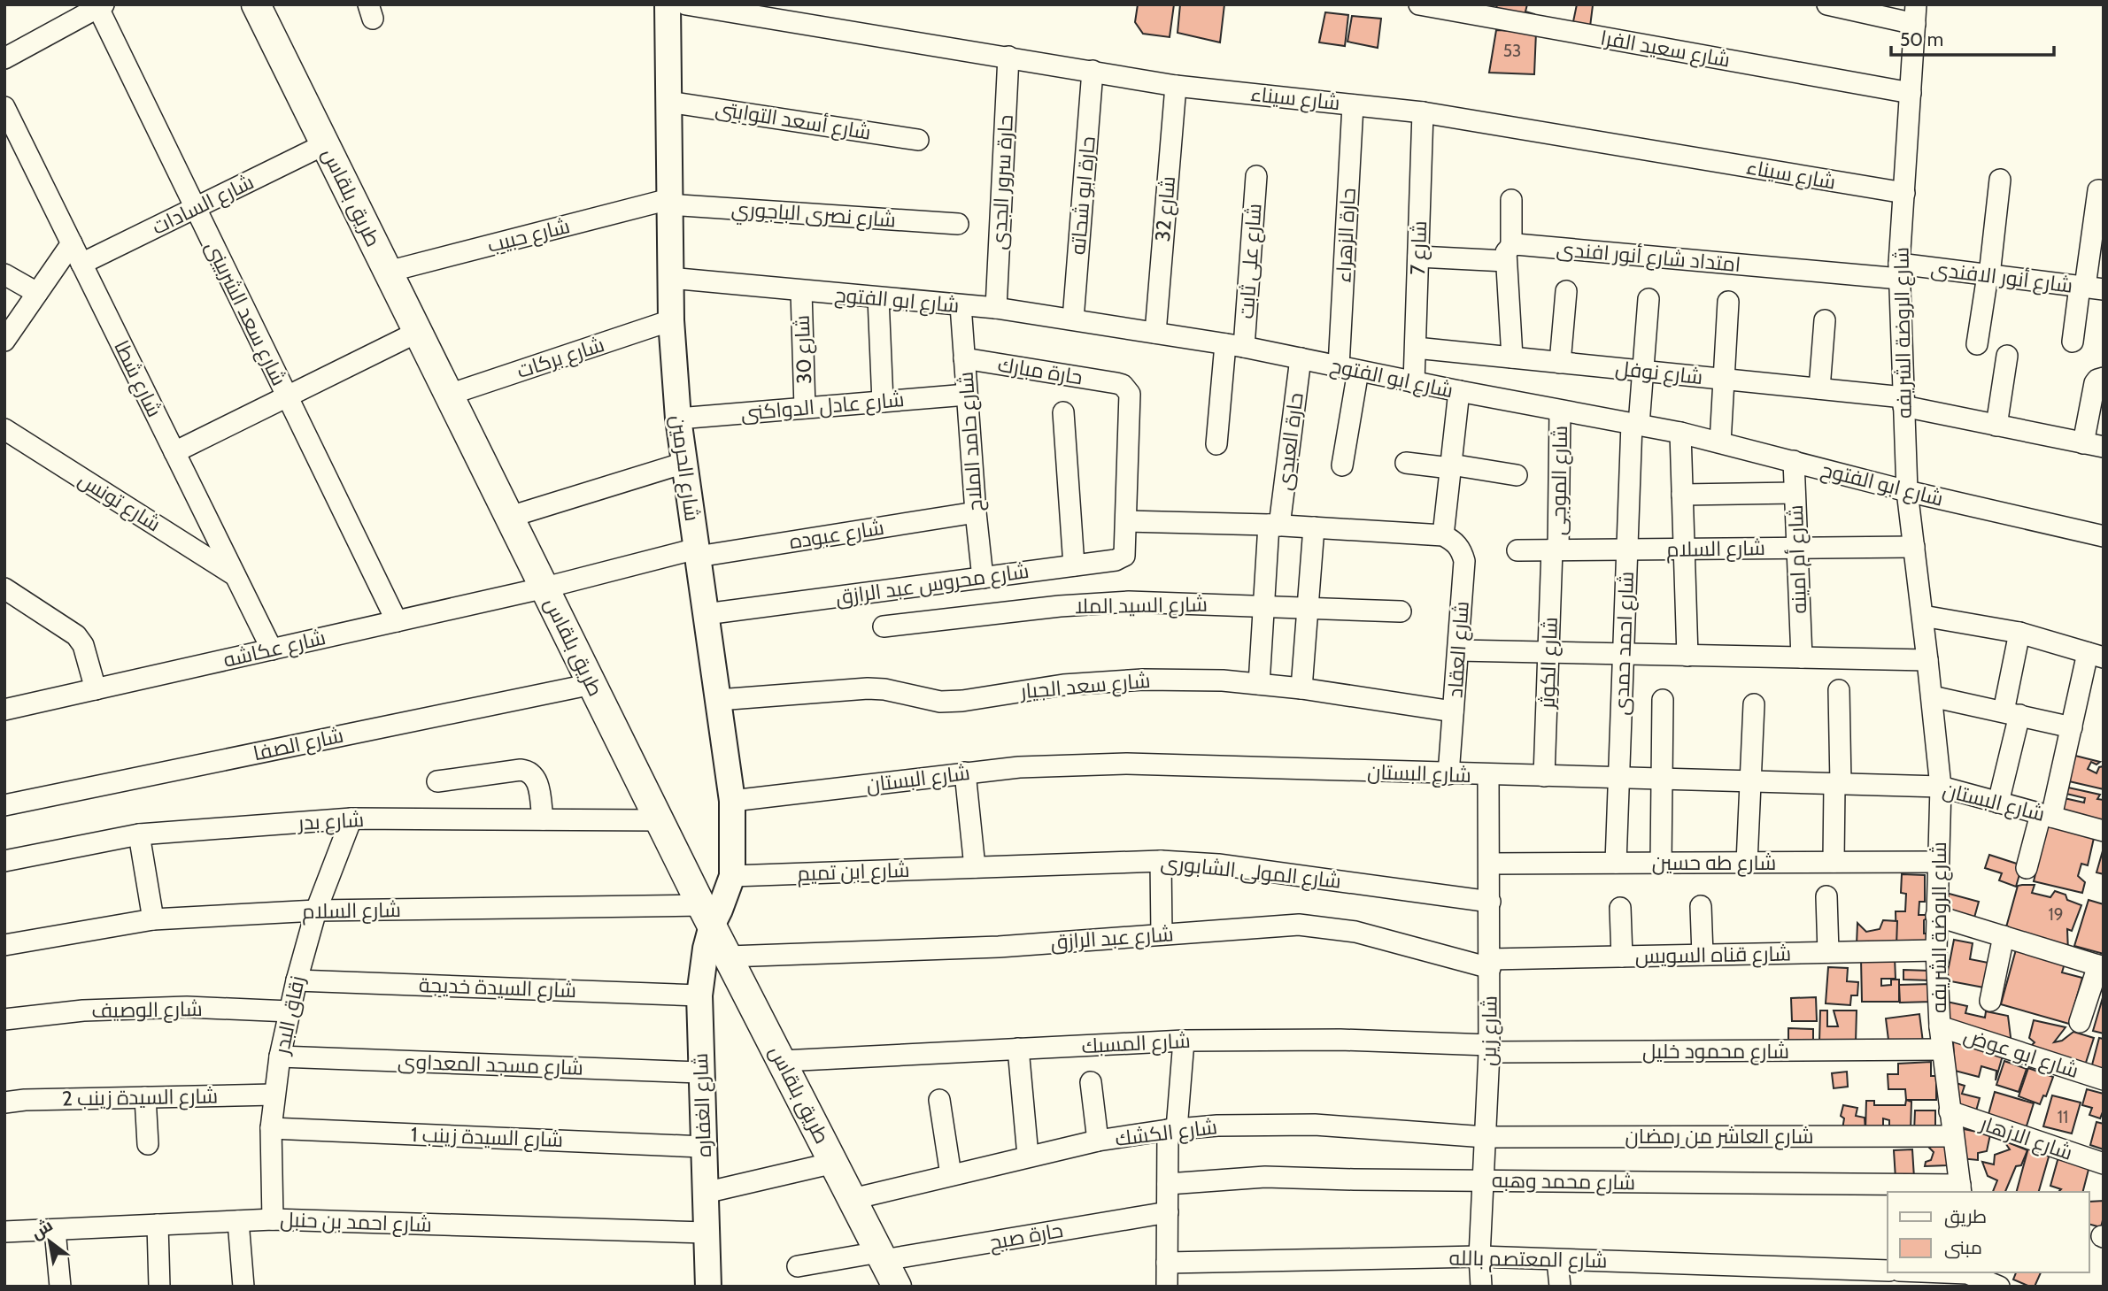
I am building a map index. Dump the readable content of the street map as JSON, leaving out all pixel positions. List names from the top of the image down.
{
  "streets": {
    "main road": ["طريق بلقاس"],
    "street": [
      "شارع سعيد الفرا",
      "شارع سيناء",
      "شارع أسعد التوابتى",
      "حارة سرور الجدى",
      "حارة ابو شحاته",
      "شارع السادات",
      "شارع 32",
      "شارع نصرى الباجوري",
      "شارع حبيب",
      "حارة الزهراء",
      "شارع 7",
      "امتداد شارع أنور افندى",
      "شارع على ثابت",
      "شارع أنور الافندى",
      "شارع ابو الفتوح",
      "شارع سعد الشربينى",
      "شارع الروضة الشريفه",
      "شارع 30",
      "شارع بركات",
      "حارة مبارك",
      "شارع نوفل",
      "شارع شطا",
      "شارع عادل الدواكنى",
      "شارع حامد الملاح",
      "حارة العبدى",
      "شارع الحرمين",
      "شارع الموجى",
      "شارع تونس",
      "شارع عبوده",
      "شارع السلام",
      "شارع أم امينه",
      "شارع محروس عبد الرازق",
      "شارع السيد الملا",
      "شارع احمد حمدى",
      "شارع عكاشه",
      "شارع العقاد",
      "شارع الكوثر",
      "شارع سعد الجيار",
      "شارع الصفا",
      "شارع البستان",
      "شارع بدر",
      "شارع طه حسين",
      "شارع ابن تميم",
      "شارع المولى الشابورى",
      "شارع عبد الرازق",
      "شارع قناه السويس",
      "شارع السيدة خديجة",
      "شارع الوصيف",
      "زقاق البدر",
      "شارع زين",
      "شارع المسبك",
      "شارع محمود خليل",
      "شارع ابو عوض",
      "شارع مسجد المعداوى",
      "شارع السيدة زينب 2",
      "شارع الغفاره",
      "شارع الكشك",
      "شارع العاشر من رمضان",
      "شارع السيدة زينب 1",
      "شارع الازهار",
      "شارع محمد وهبه",
      "شارع احمد بن حنبل",
      "حارة صبح",
      "شارع المعتصم بالله"
    ]
  },
  "crossings": [
    ["شارع سعيد الفرا", "شارع الروضة الشريفه"],
    ["شارع سيناء", "حارة سرور الجدى"],
    ["شارع سيناء", "حارة ابو شحاته"],
    ["شارع سيناء", "شارع 32"],
    ["شارع سيناء", "حارة الزهراء"],
    ["شارع سيناء", "شارع 7"],
    ["شارع سيناء", "شارع الروضة الشريفه"],
    ["شارع أسعد التوابتى", "شارع الحرمين"],
    ["حارة سرور الجدى", "شارع ابو الفتوح"],
    ["حارة ابو شحاته", "شارع ابو الفتوح"],
    ["طريق بلقاس", "شارع السادات"],
    ["طريق بلقاس", "شارع حبيب"],
    ["طريق بلقاس", "شارع بركات"],
    ["طريق بلقاس", "شارع الحرمين"],
    ["طريق بلقاس", "شارع عبوده"],
    ["طريق بلقاس", "شارع السلام"],
    ["طريق بلقاس", "شارع عكاشه"],
    ["طريق بلقاس", "شارع الصفا"],
    ["طريق بلقاس", "شارع بدر"],
    ["طريق بلقاس", "شارع عبد الرازق"],
    ["طريق بلقاس", "شارع المسبك"],
    ["طريق بلقاس", "شارع الغفاره"],
    ["طريق بلقاس", "شارع الكشك"],
    ["طريق بلقاس", "حارة صبح"],
    ["شارع السادات", "شارع سعد الشربينى"],
    ["شارع السادات", "شارع شطا"],
    ["شارع 32", "شارع ابو الفتوح"],
    ["شارع نصرى الباجوري", "شارع حبيب"],
    ["شارع نصرى الباجوري", "شارع الحرمين"],
    ["شارع حبيب", "شارع الحرمين"],
    ["حارة الزهراء", "شارع ابو الفتوح"],
    ["شارع 7", "امتداد شارع أنور افندى"],
    ["شارع 7", "شارع ابو الفتوح"],
    ["شارع 7", "شارع نوفل"],
    ["امتداد شارع أنور افندى", "شارع أنور الافندى"],
    ["امتداد شارع أنور افندى", "شارع الروضة الشريفه"],
    ["شارع على ثابت", "شارع ابو الفتوح"],
    ["شارع أنور الافندى", "شارع الروضة الشريفه"],
    ["شارع ابو الفتوح", "شارع الروضة الشريفه"],
    ["شارع ابو الفتوح", "شارع 30"],
    ["شارع ابو الفتوح", "شارع حامد الملاح"],
    ["شارع ابو الفتوح", "حارة العبدى"],
    ["شارع ابو الفتوح", "شارع الحرمين"],
    ["شارع ابو الفتوح", "شارع الموجى"],
    ["شارع ابو الفتوح", "شارع أم امينه"],
    ["شارع ابو الفتوح", "شارع احمد حمدى"],
    ["شارع سعد الشربينى", "شارع عكاشه"],
    ["شارع الروضة الشريفه", "شارع نوفل"],
    ["شارع الروضة الشريفه", "شارع السلام"],
    ["شارع الروضة الشريفه", "شارع البستان"],
    ["شارع الروضة الشريفه", "شارع طه حسين"],
    ["شارع الروضة الشريفه", "شارع قناه السويس"],
    ["شارع الروضة الشريفه", "شارع محمود خليل"],
    ["شارع الروضة الشريفه", "شارع ابو عوض"],
    ["شارع الروضة الشريفه", "شارع العاشر من رمضان"],
    ["شارع الروضة الشريفه", "شارع الازهار"],
    ["شارع الروضة الشريفه", "شارع محمد وهبه"],
    ["شارع 30", "شارع عادل الدواكنى"],
    ["شارع بركات", "شارع الحرمين"],
    ["حارة مبارك", "شارع حامد الملاح"],
    ["حارة مبارك", "شارع محروس عبد الرازق"],
    ["شارع نوفل", "شارع احمد حمدى"],
    ["شارع شطا", "شارع تونس"],
    ["شارع شطا", "شارع عكاشه"],
    ["شارع عادل الدواكنى", "شارع حامد الملاح"],
    ["شارع عادل الدواكنى", "شارع الحرمين"],
    ["شارع حامد الملاح", "شارع عبوده"],
    ["شارع حامد الملاح", "شارع محروس عبد الرازق"],
    ["حارة العبدى", "شارع السيد الملا"],
    ["حارة العبدى", "شارع سعد الجيار"],
    ["شارع الحرمين", "شارع عبوده"],
    ["شارع الحرمين", "شارع السلام"],
    ["شارع الحرمين", "شارع محروس عبد الرازق"],
    ["شارع الحرمين", "شارع سعد الجيار"],
    ["شارع الحرمين", "شارع البستان"],
    ["شارع الحرمين", "شارع ابن تميم"],
    ["شارع الحرمين", "شارع الغفاره"],
    ["شارع الموجى", "شارع السلام"],
    ["شارع الموجى", "شارع الكوثر"],
    ["شارع عبوده", "شارع عكاشه"],
    ["شارع السلام", "شارع أم امينه"],
    ["شارع السلام", "شارع احمد حمدى"],
    ["شارع السلام", "شارع الكوثر"],
    ["شارع السلام", "زقاق البدر"],
    ["شارع السلام", "شارع الغفاره"],
    ["شارع احمد حمدى", "شارع البستان"],
    ["شارع احمد حمدى", "شارع طه حسين"],
    ["شارع العقاد", "شارع سعد الجيار"],
    ["شارع العقاد", "شارع البستان"],
    ["شارع الكوثر", "شارع البستان"],
    ["شارع البستان", "شارع زين"],
    ["شارع بدر", "زقاق البدر"],
    ["شارع طه حسين", "شارع زين"],
    ["شارع ابن تميم", "شارع المولى الشابورى"],
    ["شارع المولى الشابورى", "شارع زين"],
    ["شارع عبد الرازق", "شارع قناه السويس"],
    ["شارع عبد الرازق", "شارع زين"],
    ["شارع قناه السويس", "شارع زين"],
    ["شارع السيدة خديجة", "زقاق البدر"],
    ["شارع السيدة خديجة", "شارع الغفاره"],
    ["شارع الوصيف", "زقاق البدر"],
    ["زقاق البدر", "شارع مسجد المعداوى"],
    ["زقاق البدر", "شارع السيدة زينب 2"],
    ["زقاق البدر", "شارع السيدة زينب 1"],
    ["زقاق البدر", "شارع احمد بن حنبل"],
    ["شارع زين", "شارع المسبك"],
    ["شارع زين", "شارع محمود خليل"],
    ["شارع زين", "شارع الكشك"],
    ["شارع زين", "شارع العاشر من رمضان"],
    ["شارع زين", "شارع محمد وهبه"],
    ["شارع زين", "شارع المعتصم بالله"],
    ["شارع المسبك", "شارع محمود خليل"],
    ["شارع مسجد المعداوى", "شارع الغفاره"],
    ["شارع الغفاره", "شارع السيدة زينب 1"],
    ["شارع الغفاره", "شارع احمد بن حنبل"],
    ["شارع الكشك", "شارع العاشر من رمضان"]
  ],
  "house_numbers": ["53", "19", "11"],
  "legend": ["طريق", "مبنى"],
  "scale_bar": "50 m",
  "north": "top left"
}
